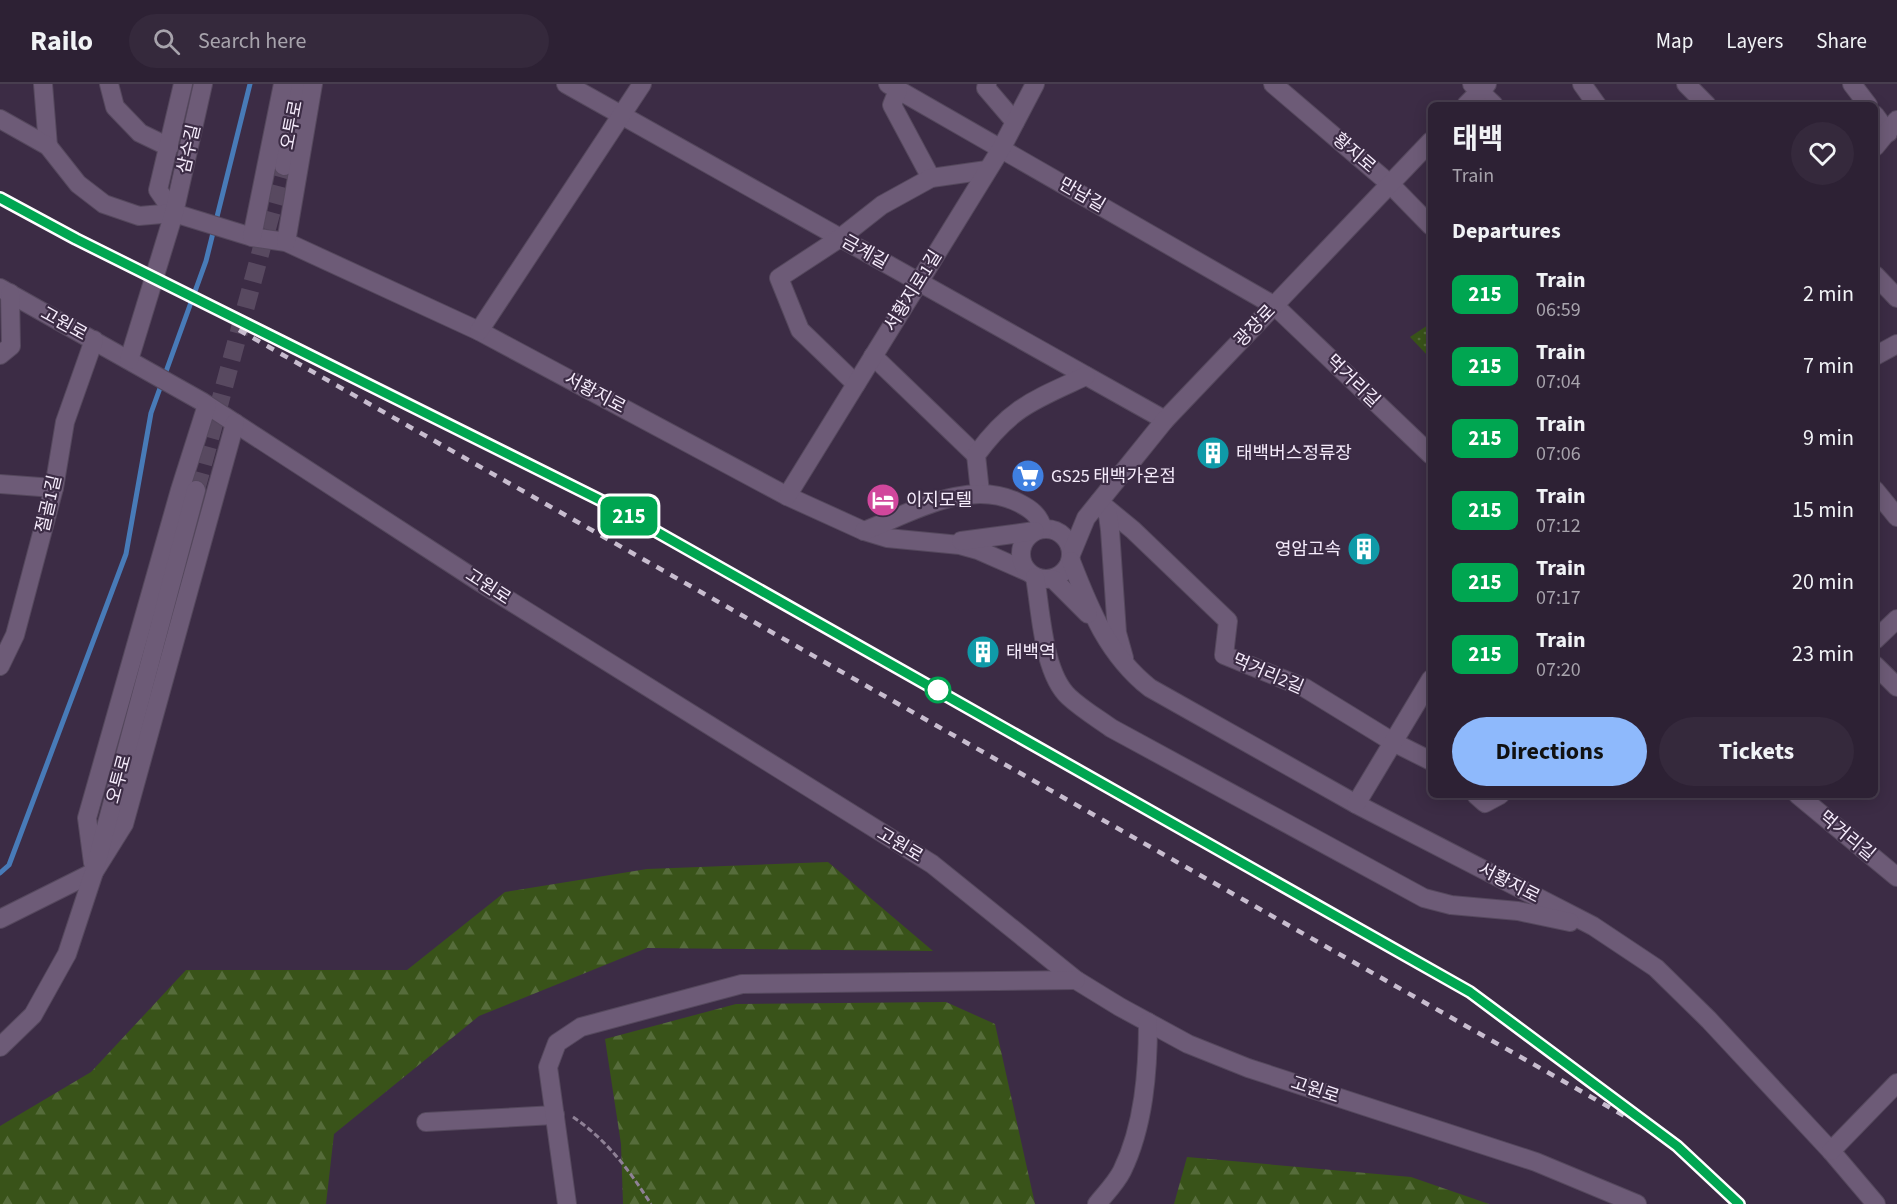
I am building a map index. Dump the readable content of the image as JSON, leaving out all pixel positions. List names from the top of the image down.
{
  "streets": {
    "street": [
      "오투로",
      "삼수길",
      "황지로",
      "만남길",
      "금계길",
      "서황지로1길",
      "고원로",
      "광장로",
      "먹거리길",
      "서황지로",
      "절골1길",
      "먹거리2길"
    ]
  },
  "crossings": [
    ["삼수길", "고원로"],
    ["삼수길", "서황지로"],
    ["황지로", "광장로"],
    ["만남길", "서황지로1길"],
    ["만남길", "광장로"],
    ["만남길", "먹거리길"],
    ["금계길", "서황지로1길"],
    ["금계길", "광장로"],
    ["서황지로1길", "서황지로"],
    ["고원로", "절골1길"],
    ["광장로", "먹거리길"],
    ["광장로", "먹거리2길"]
  ],
  "places": {
    "building": ["태백버스정류장", "영암고속", "태백역"],
    "supermarket": ["GS25 태백가온점"],
    "hotel": ["이지모텔"]
  },
  "page": {
    "header": "Railo",
    "search": "Search here",
    "nav": ["Map", "Layers", "Share"],
    "on_map": "215",
    "heading": [
      ["태백", "Train"],
      "Departures"
    ],
    "list": [
      {
        "mark": "215",
        "name": "Train",
        "note": "06:59",
        "value": "2 min"
      },
      {
        "mark": "215",
        "name": "Train",
        "note": "07:04",
        "value": "7 min"
      },
      {
        "mark": "215",
        "name": "Train",
        "note": "07:06",
        "value": "9 min"
      },
      {
        "mark": "215",
        "name": "Train",
        "note": "07:12",
        "value": "15 min"
      },
      {
        "mark": "215",
        "name": "Train",
        "note": "07:17",
        "value": "20 min"
      },
      {
        "mark": "215",
        "name": "Train",
        "note": "07:20",
        "value": "23 min"
      }
    ],
    "buttons": ["Directions", "Tickets"]
  }
}
